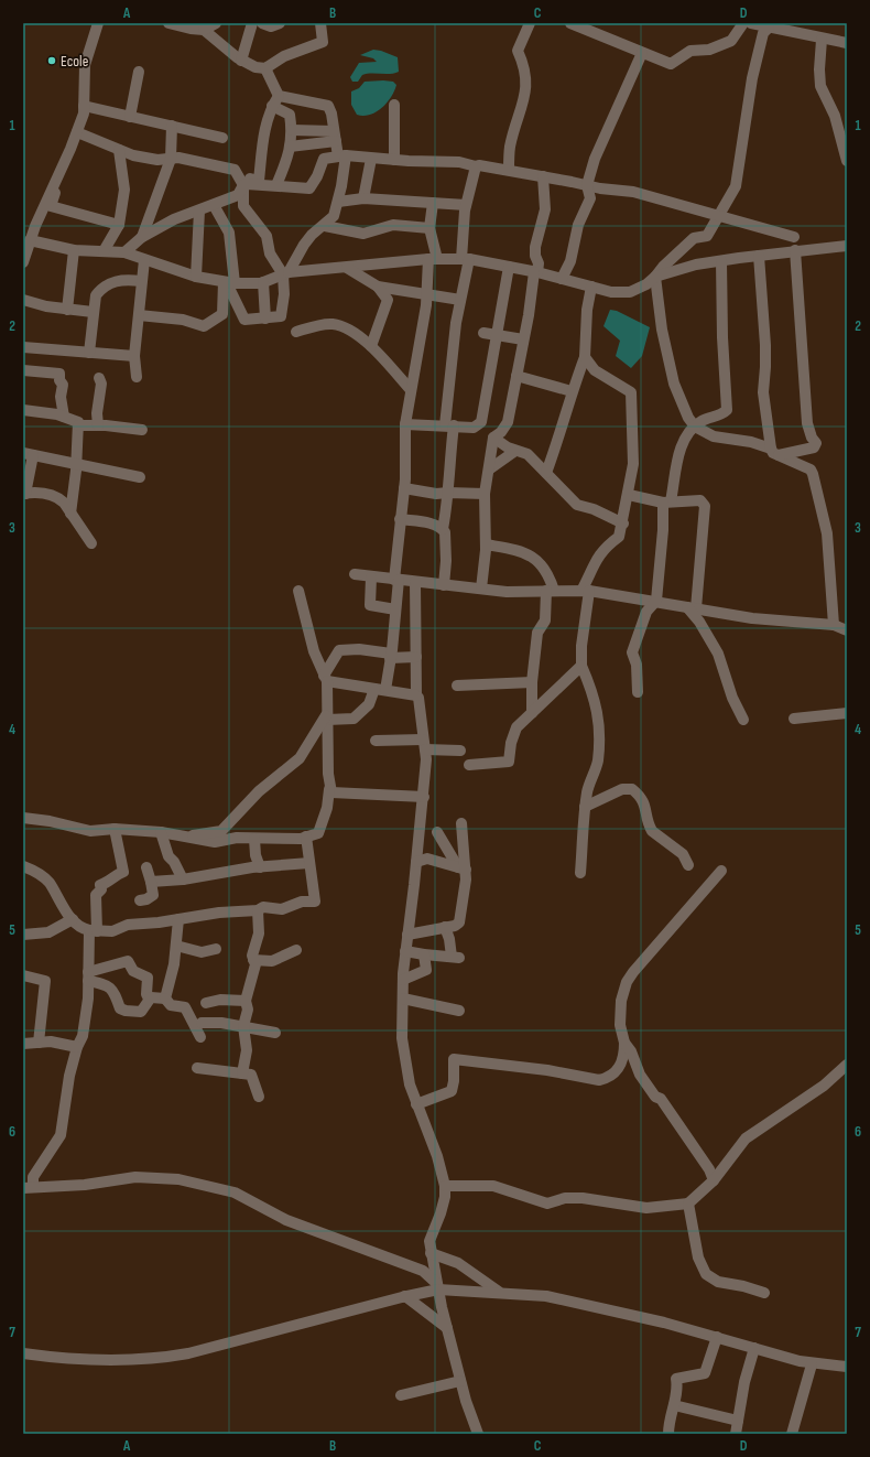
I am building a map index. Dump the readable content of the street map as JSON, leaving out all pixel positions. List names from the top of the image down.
{
  "places": ["Ecole"],
  "grid": {
    "columns": [
      "A",
      "B",
      "C",
      "D"
    ],
    "rows": [
      "1",
      "2",
      "3",
      "4",
      "5",
      "6",
      "7"
    ]
  }
}
